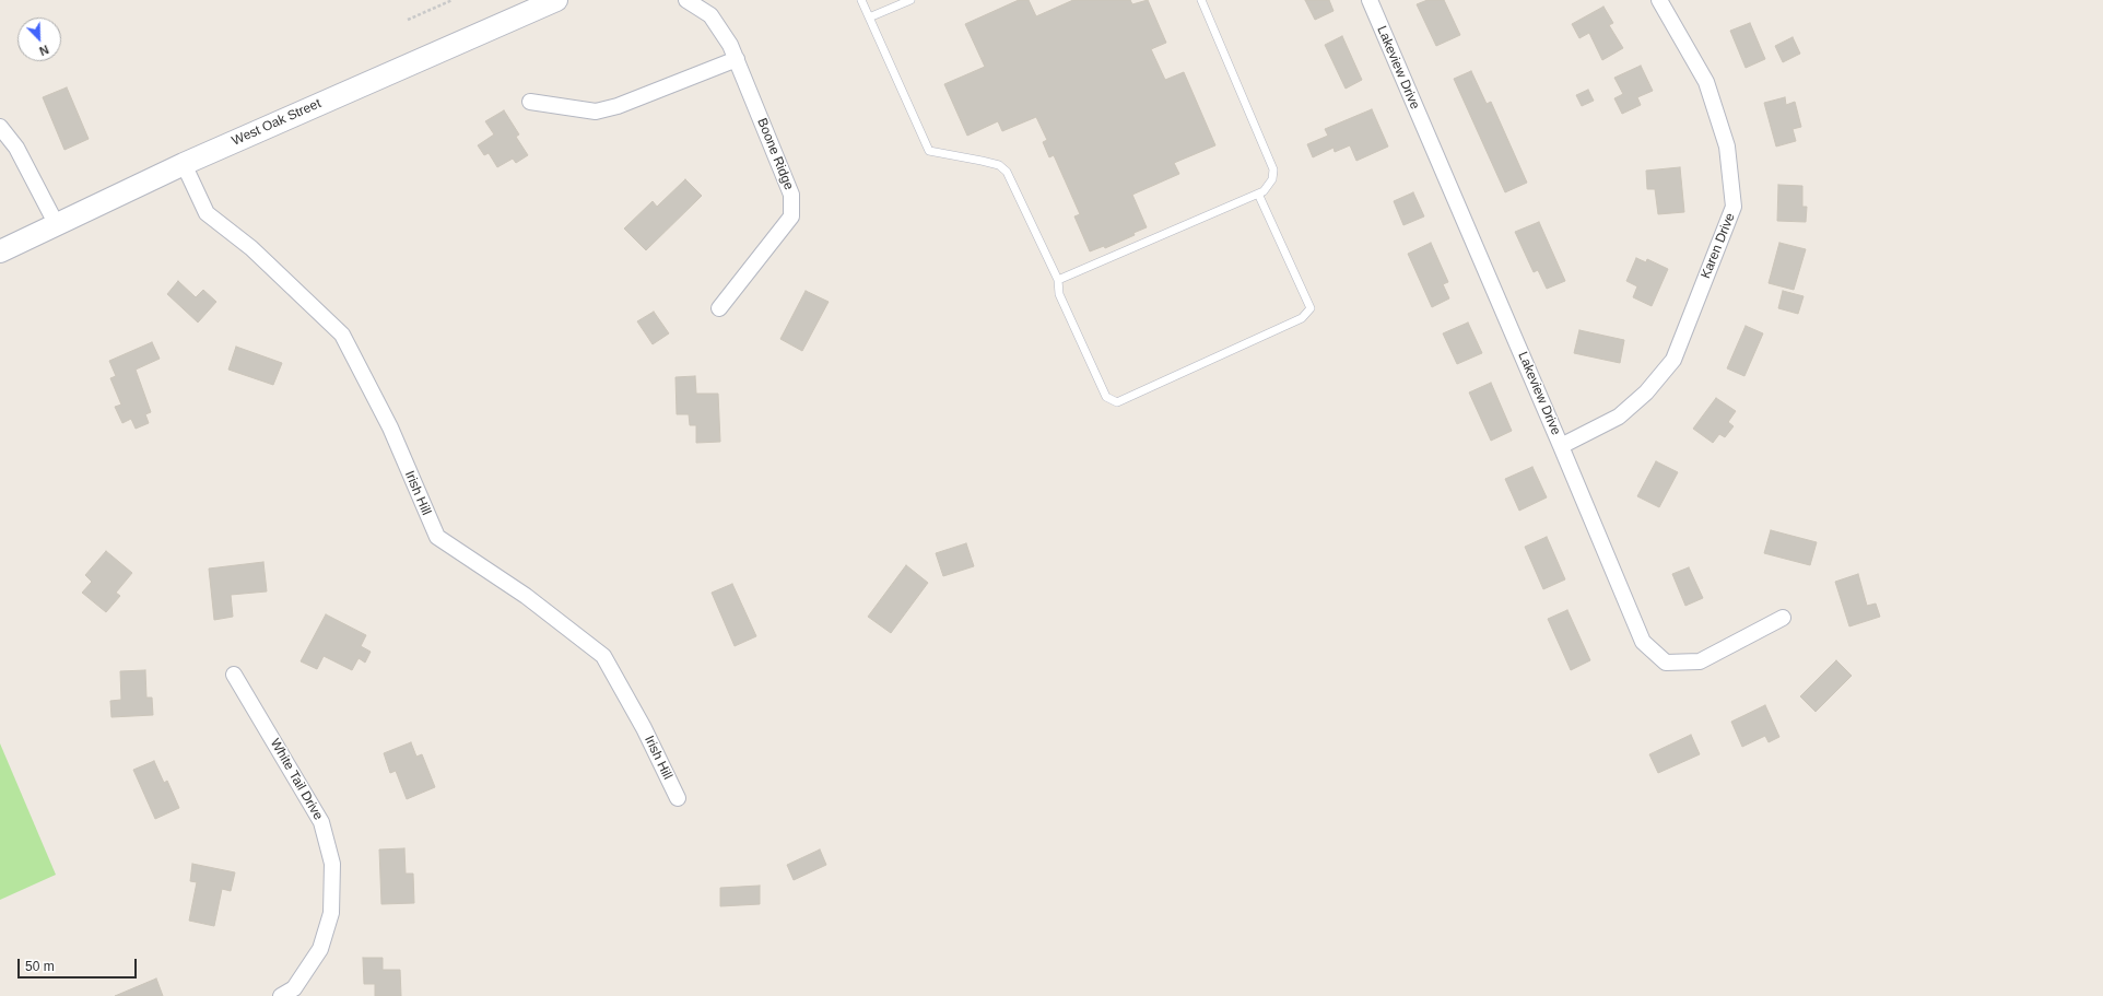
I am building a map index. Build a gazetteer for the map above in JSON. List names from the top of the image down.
{
  "streets": {
    "main road": ["West Oak Street"],
    "street": [
      "Lakeview Drive",
      "Boone Ridge",
      "Karen Drive",
      "Irish Hill",
      "White Tail Drive"
    ]
  },
  "crossings": [
    ["Lakeview Drive", "Karen Drive"],
    ["West Oak Street", "Irish Hill"]
  ],
  "scale_bar": "50 m",
  "north": "bottom right"
}
